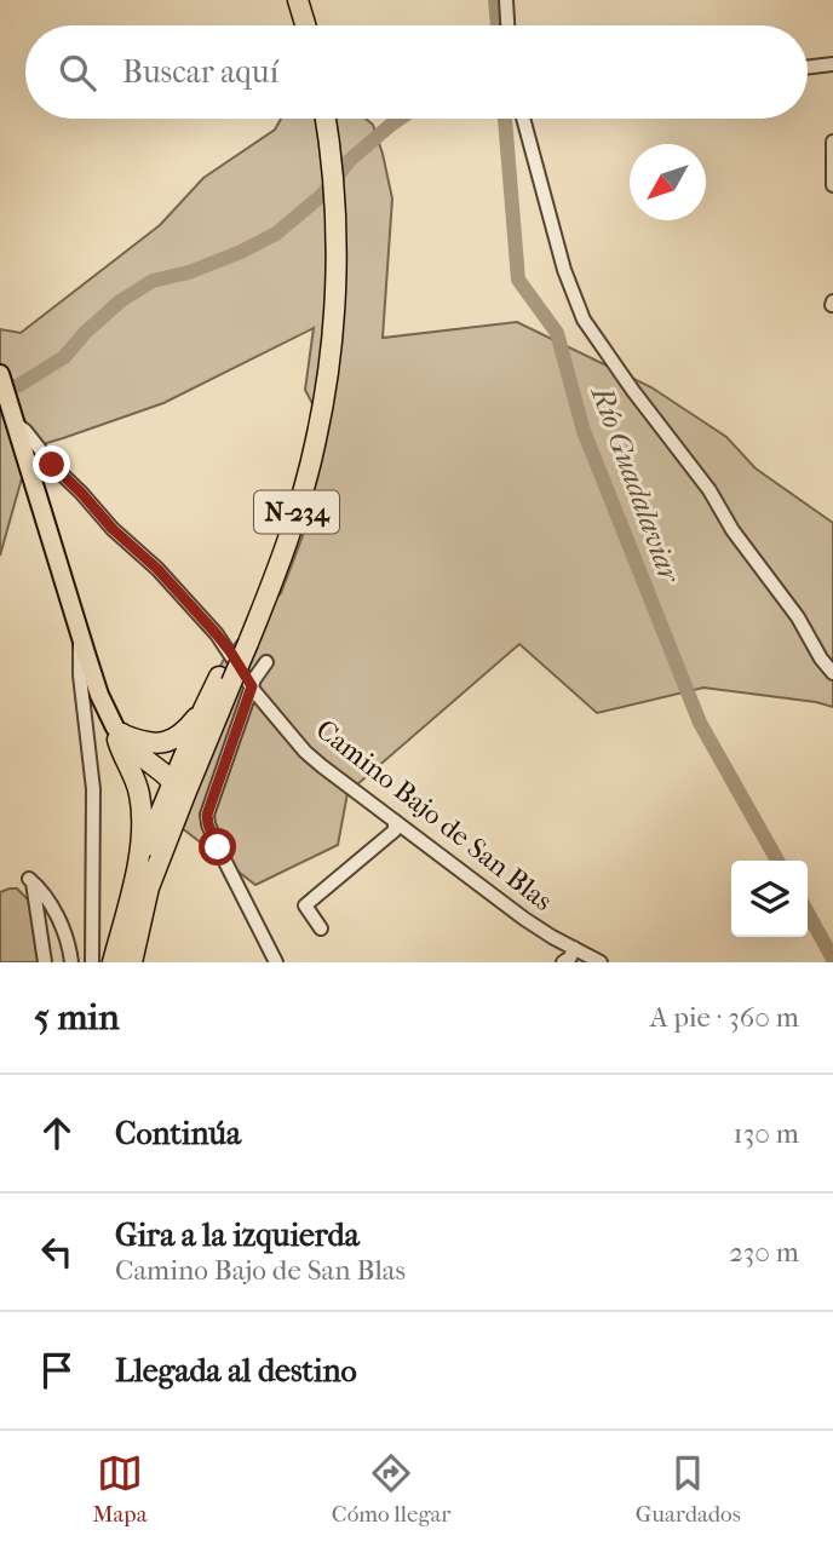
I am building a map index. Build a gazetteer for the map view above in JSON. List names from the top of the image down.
{
  "streets": {
    "highway": ["N-234"],
    "street": ["Camino Bajo de San Blas"]
  },
  "water": ["Río Guadalaviar"],
  "north": "bottom left",
  "page": {
    "search": "Buscar aquí",
    "heading": ["5 min", "A pie · 360 m"],
    "list": [
      ["Continúa", "130 m"],
      ["Gira a la izquierda", "Camino Bajo de San Blas", "230 m"],
      "Llegada al destino"
    ],
    "nav": ["Mapa", "Cómo llegar", "Guardados"]
  }
}
